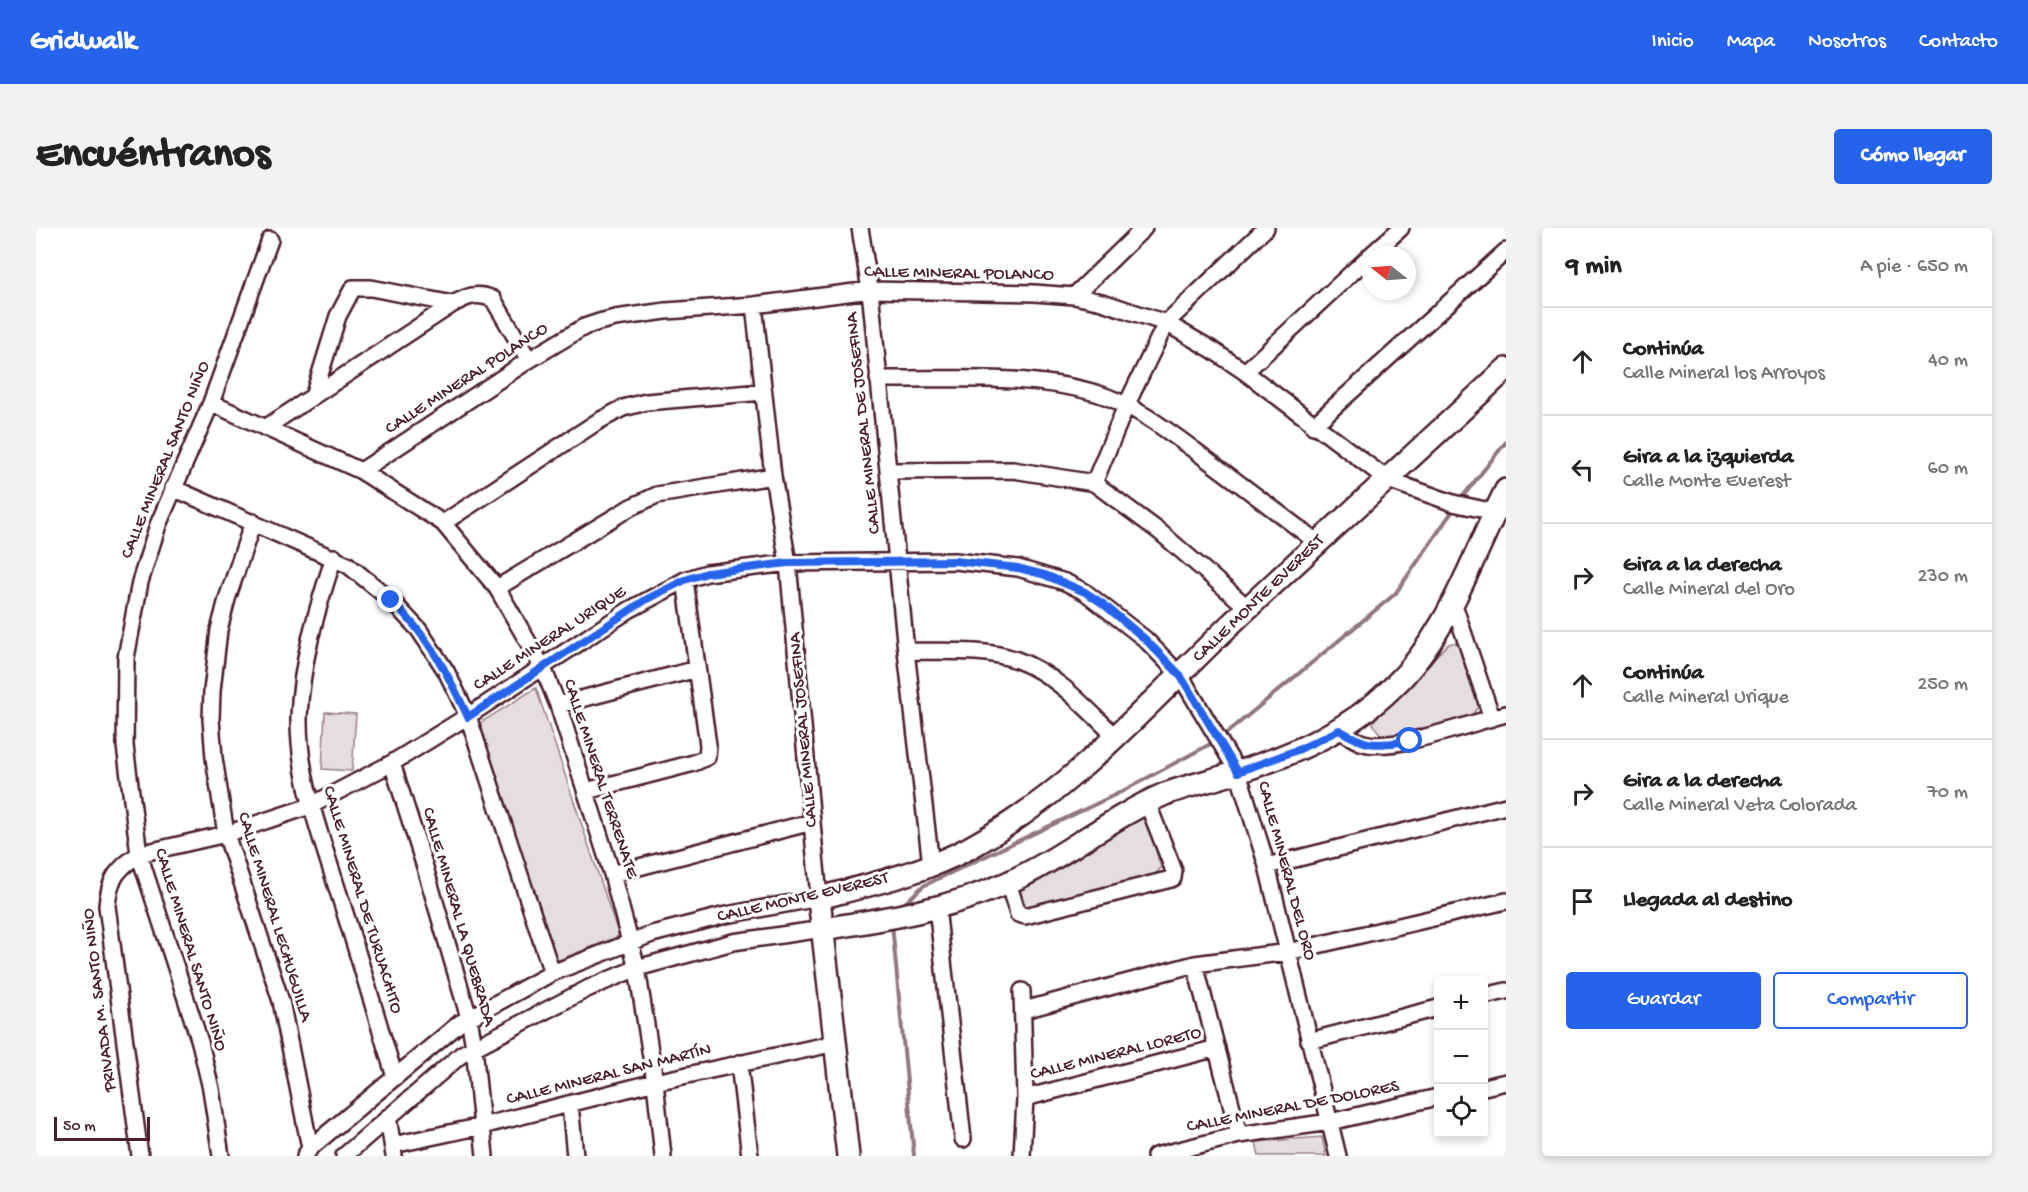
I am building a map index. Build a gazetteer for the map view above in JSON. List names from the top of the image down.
{
  "streets": {
    "street": [
      "CALLE MINERAL POLANCO",
      "CALLE MINERAL DE JOSEFINA",
      "CALLE MINERAL SANTO NIÑO",
      "CALLE MONTE EVEREST",
      "CALLE MINERAL URIQUE",
      "CALLE MINERAL JOSEFINA",
      "CALLE MINERAL TERRENATE",
      "CALLE MINERAL DEL ORO",
      "CALLE MINERAL DE TURUACHITO",
      "CALLE MINERAL LECHUGUILLA",
      "CALLE MINERAL LA QUEBRADA",
      "PRIVADA M. SANTO NIÑO",
      "CALLE MINERAL LORETO",
      "CALLE MINERAL SAN MARTÍN",
      "CALLE MINERAL DE DOLORES"
    ]
  },
  "crossings": [
    ["CALLE MINERAL POLANCO", "CALLE MINERAL DE JOSEFINA"],
    ["CALLE MINERAL POLANCO", "CALLE MONTE EVEREST"],
    ["CALLE MINERAL POLANCO", "CALLE MINERAL JOSEFINA"],
    ["CALLE MINERAL POLANCO", "CALLE MINERAL TERRENATE"],
    ["CALLE MINERAL DE JOSEFINA", "CALLE MONTE EVEREST"],
    ["CALLE MINERAL DE JOSEFINA", "CALLE MINERAL URIQUE"],
    ["CALLE MINERAL DE JOSEFINA", "CALLE MINERAL DEL ORO"],
    ["CALLE MINERAL SANTO NIÑO", "CALLE MINERAL URIQUE"],
    ["CALLE MINERAL SANTO NIÑO", "CALLE MINERAL TERRENATE"],
    ["CALLE MONTE EVEREST", "CALLE MINERAL JOSEFINA"],
    ["CALLE MONTE EVEREST", "CALLE MINERAL TERRENATE"],
    ["CALLE MONTE EVEREST", "CALLE MINERAL DEL ORO"],
    ["CALLE MONTE EVEREST", "CALLE MINERAL DE TURUACHITO"],
    ["CALLE MONTE EVEREST", "CALLE MINERAL LECHUGUILLA"],
    ["CALLE MONTE EVEREST", "CALLE MINERAL LA QUEBRADA"],
    ["CALLE MINERAL URIQUE", "CALLE MINERAL JOSEFINA"],
    ["CALLE MINERAL URIQUE", "CALLE MINERAL TERRENATE"],
    ["CALLE MINERAL URIQUE", "CALLE MINERAL DEL ORO"],
    ["CALLE MINERAL URIQUE", "CALLE MINERAL DE TURUACHITO"],
    ["CALLE MINERAL URIQUE", "CALLE MINERAL LECHUGUILLA"],
    ["CALLE MINERAL URIQUE", "CALLE MINERAL LA QUEBRADA"],
    ["CALLE MINERAL URIQUE", "PRIVADA M. SANTO NIÑO"],
    ["CALLE MINERAL JOSEFINA", "CALLE MINERAL SAN MARTÍN"],
    ["CALLE MINERAL TERRENATE", "CALLE MINERAL SAN MARTÍN"],
    ["CALLE MINERAL DEL ORO", "CALLE MINERAL DE DOLORES"],
    ["CALLE MINERAL LA QUEBRADA", "CALLE MINERAL SAN MARTÍN"]
  ],
  "scale_bar": "50 m",
  "north": "left",
  "page": {
    "header": "Gridwalk",
    "nav": [
      "Inicio",
      "Mapa",
      "Nosotros",
      "Contacto"
    ],
    "buttons": [
      "Cómo llegar",
      ["Guardar", "Compartir"]
    ],
    "title": "Encuéntranos",
    "heading": ["9 min", "A pie · 650 m"],
    "list": [
      ["Continúa", "Calle Mineral los Arroyos", "40 m"],
      ["Gira a la izquierda", "Calle Monte Everest", "60 m"],
      ["Gira a la derecha", "Calle Mineral del Oro", "230 m"],
      ["Continúa", "Calle Mineral Urique", "250 m"],
      ["Gira a la derecha", "Calle Mineral Veta Colorada", "70 m"],
      "Llegada al destino"
    ],
    "map_buttons": ["+", "−"],
    "scale": "50 m"
  }
}
